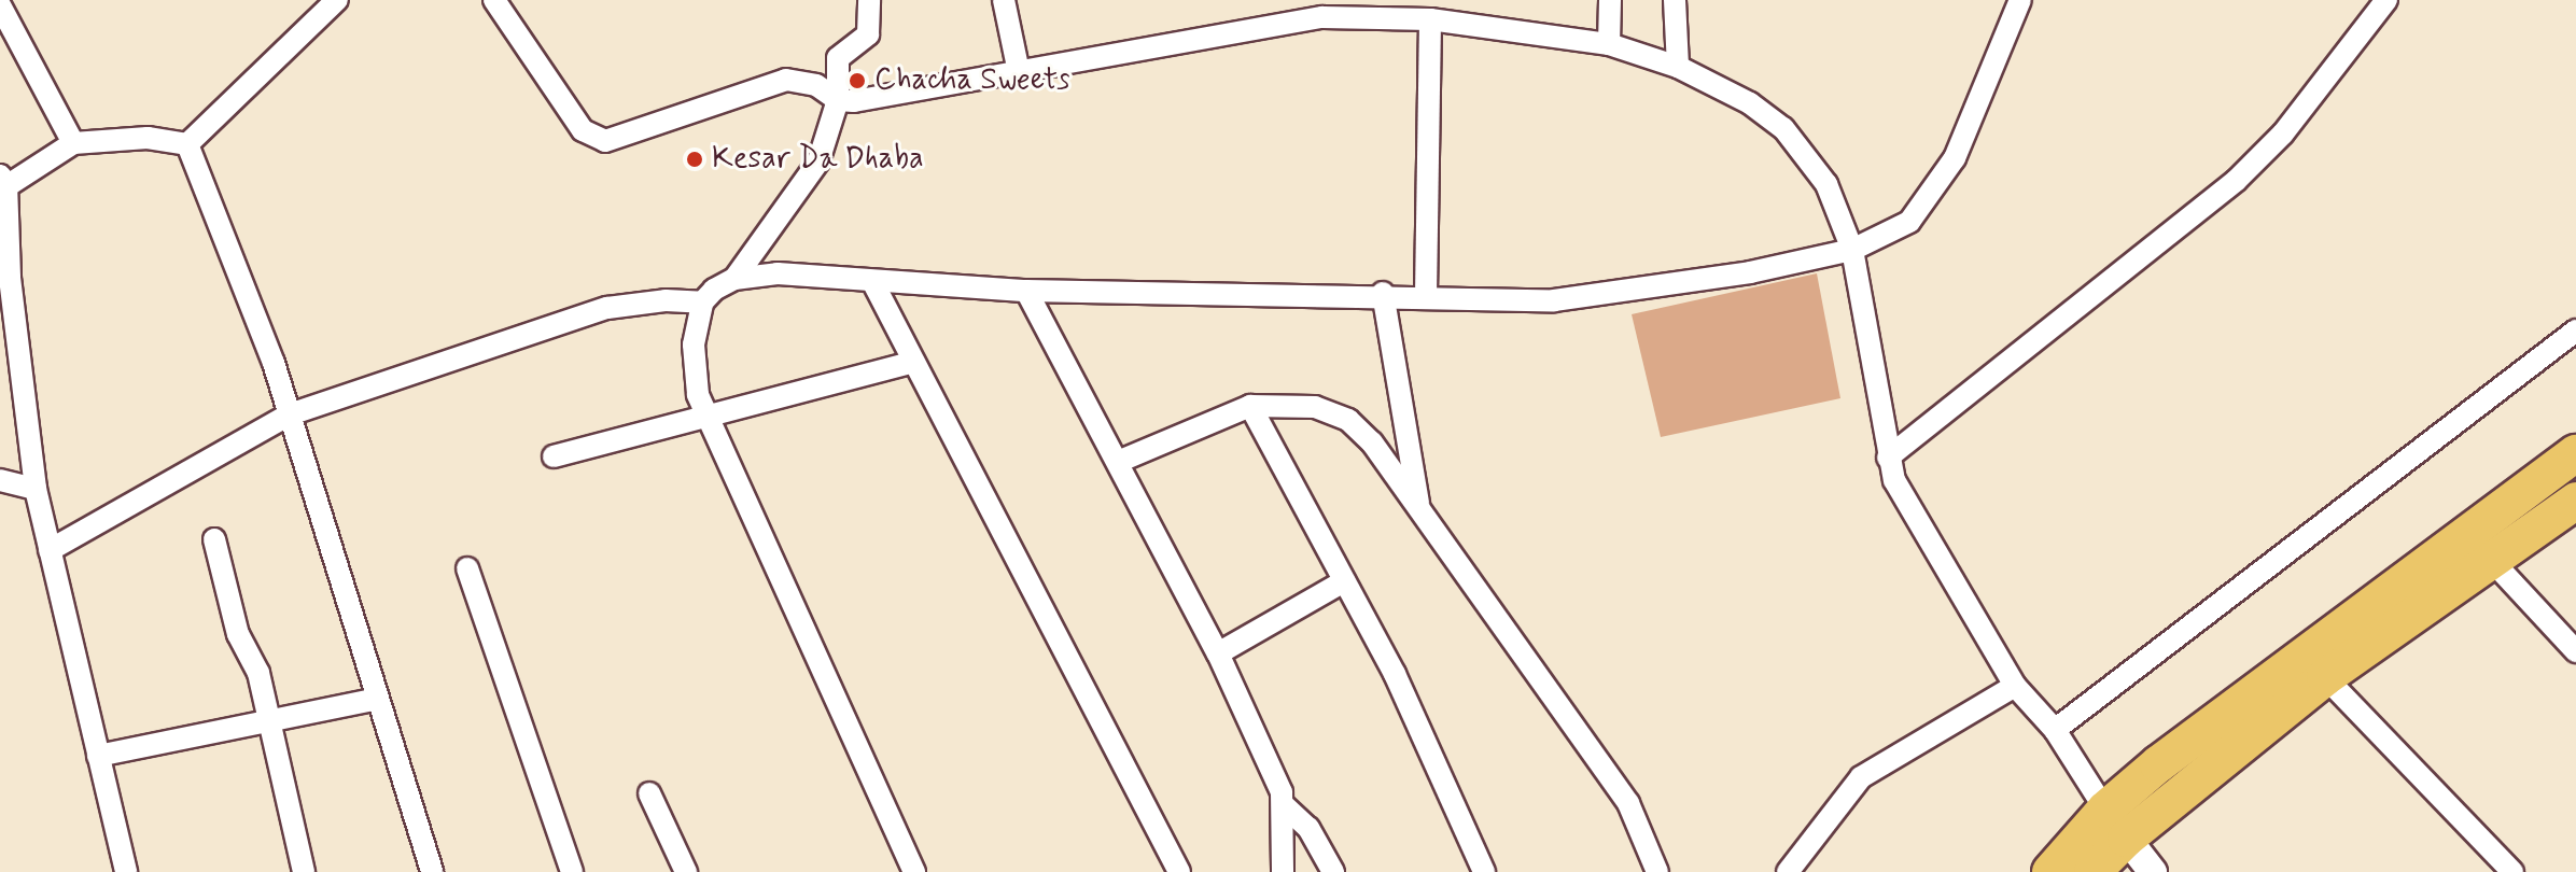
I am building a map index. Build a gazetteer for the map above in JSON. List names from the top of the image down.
{
  "places": ["Chacha Sweets", "Kesar Da Dhaba"]
}
